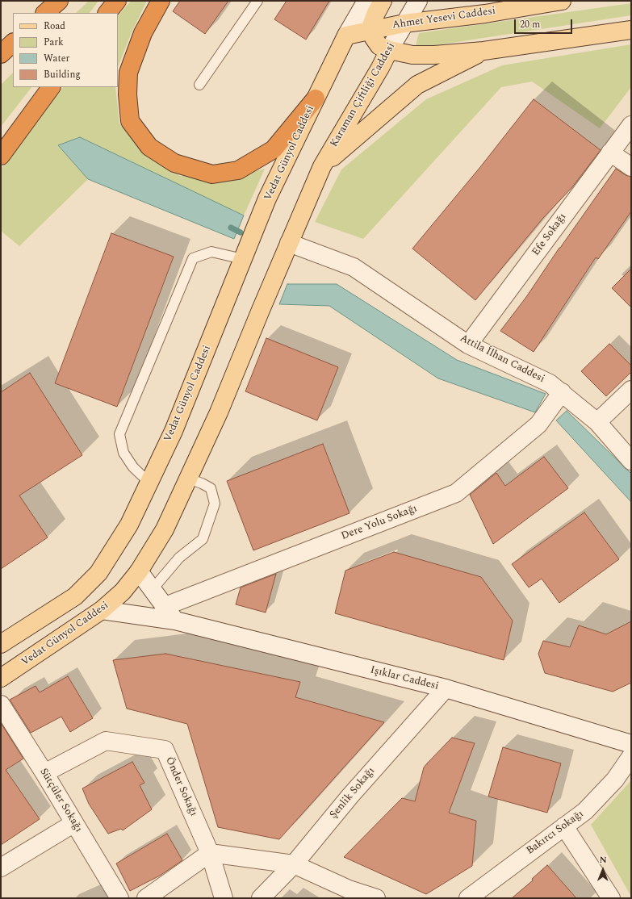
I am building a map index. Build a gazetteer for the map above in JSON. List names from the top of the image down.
{
  "streets": {
    "main road": ["Ahmet Yesevi Caddesi", "Karaman Çiftliği Caddesi", "Vedat Günyol Caddesi"],
    "street": [
      "Efe Sokağı",
      "Attila İlhan Caddesi",
      "Dere Yolu Sokağı",
      "Işıklar Caddesi",
      "Önder Sokağı",
      "Şenlik Sokağı",
      "Sütçüler Sokağı",
      "Bakırcı Sokağı"
    ]
  },
  "crossings": [
    ["Ahmet Yesevi Caddesi", "Karaman Çiftliği Caddesi"],
    ["Karaman Çiftliği Caddesi", "Vedat Günyol Caddesi"],
    ["Vedat Günyol Caddesi", "Attila İlhan Caddesi"],
    ["Vedat Günyol Caddesi", "Işıklar Caddesi"],
    ["Efe Sokağı", "Attila İlhan Caddesi"],
    ["Attila İlhan Caddesi", "Dere Yolu Sokağı"],
    ["Işıklar Caddesi", "Şenlik Sokağı"],
    ["Önder Sokağı", "Sütçüler Sokağı"]
  ],
  "legend": [
    "Road",
    "Park",
    "Water",
    "Building"
  ],
  "scale_bar": "20 m",
  "north": "top"
}
